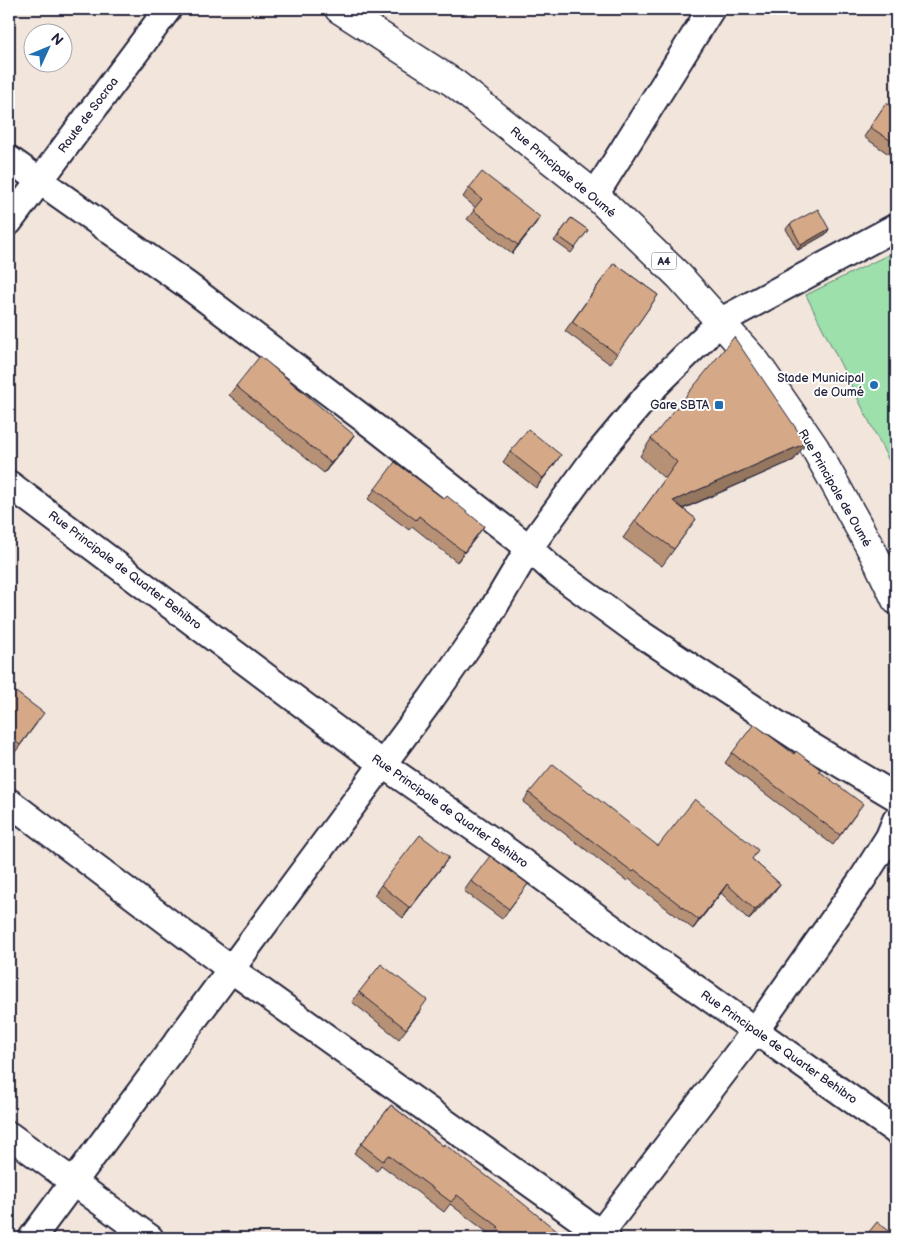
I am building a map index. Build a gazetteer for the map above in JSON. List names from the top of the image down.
{
  "streets": {
    "main road": ["Rue Principale de Oumé", "A4"],
    "street": ["Route de Socroa", "Rue Principale de Quarter Behibro"]
  },
  "places": {
    "other": ["Stade Municipal de Oumé"],
    "transit": ["Gare SBTA"]
  },
  "north": "top right"
}
